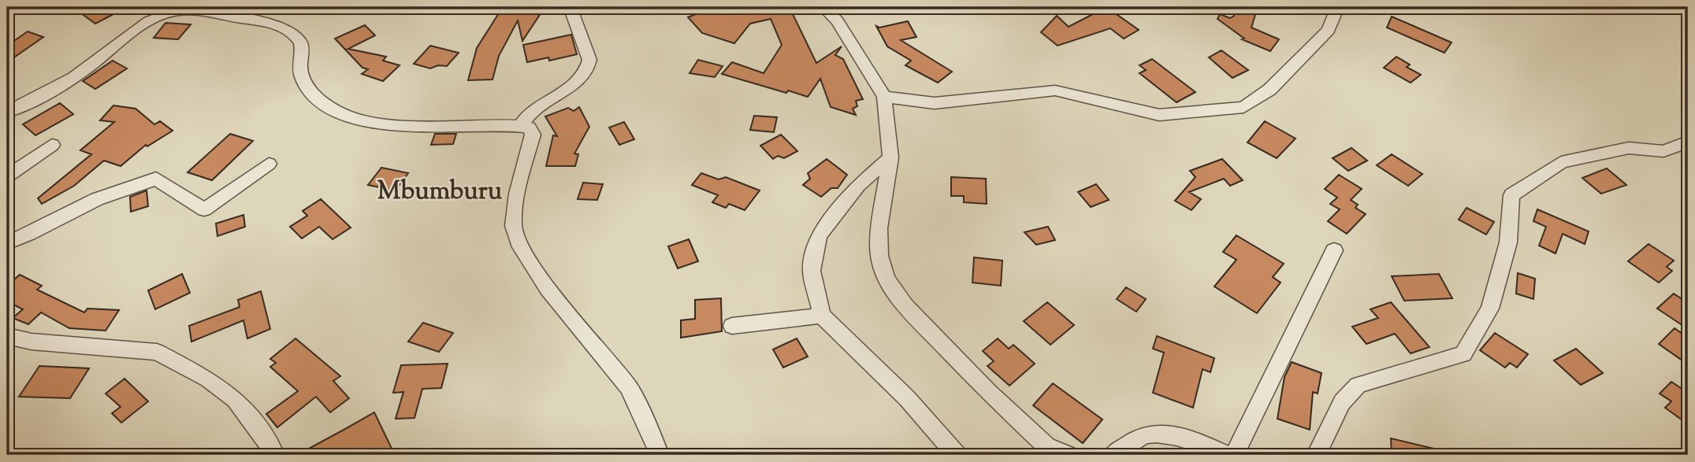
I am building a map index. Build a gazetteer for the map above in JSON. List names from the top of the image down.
{
  "districts": ["Mbumburu"]
}
